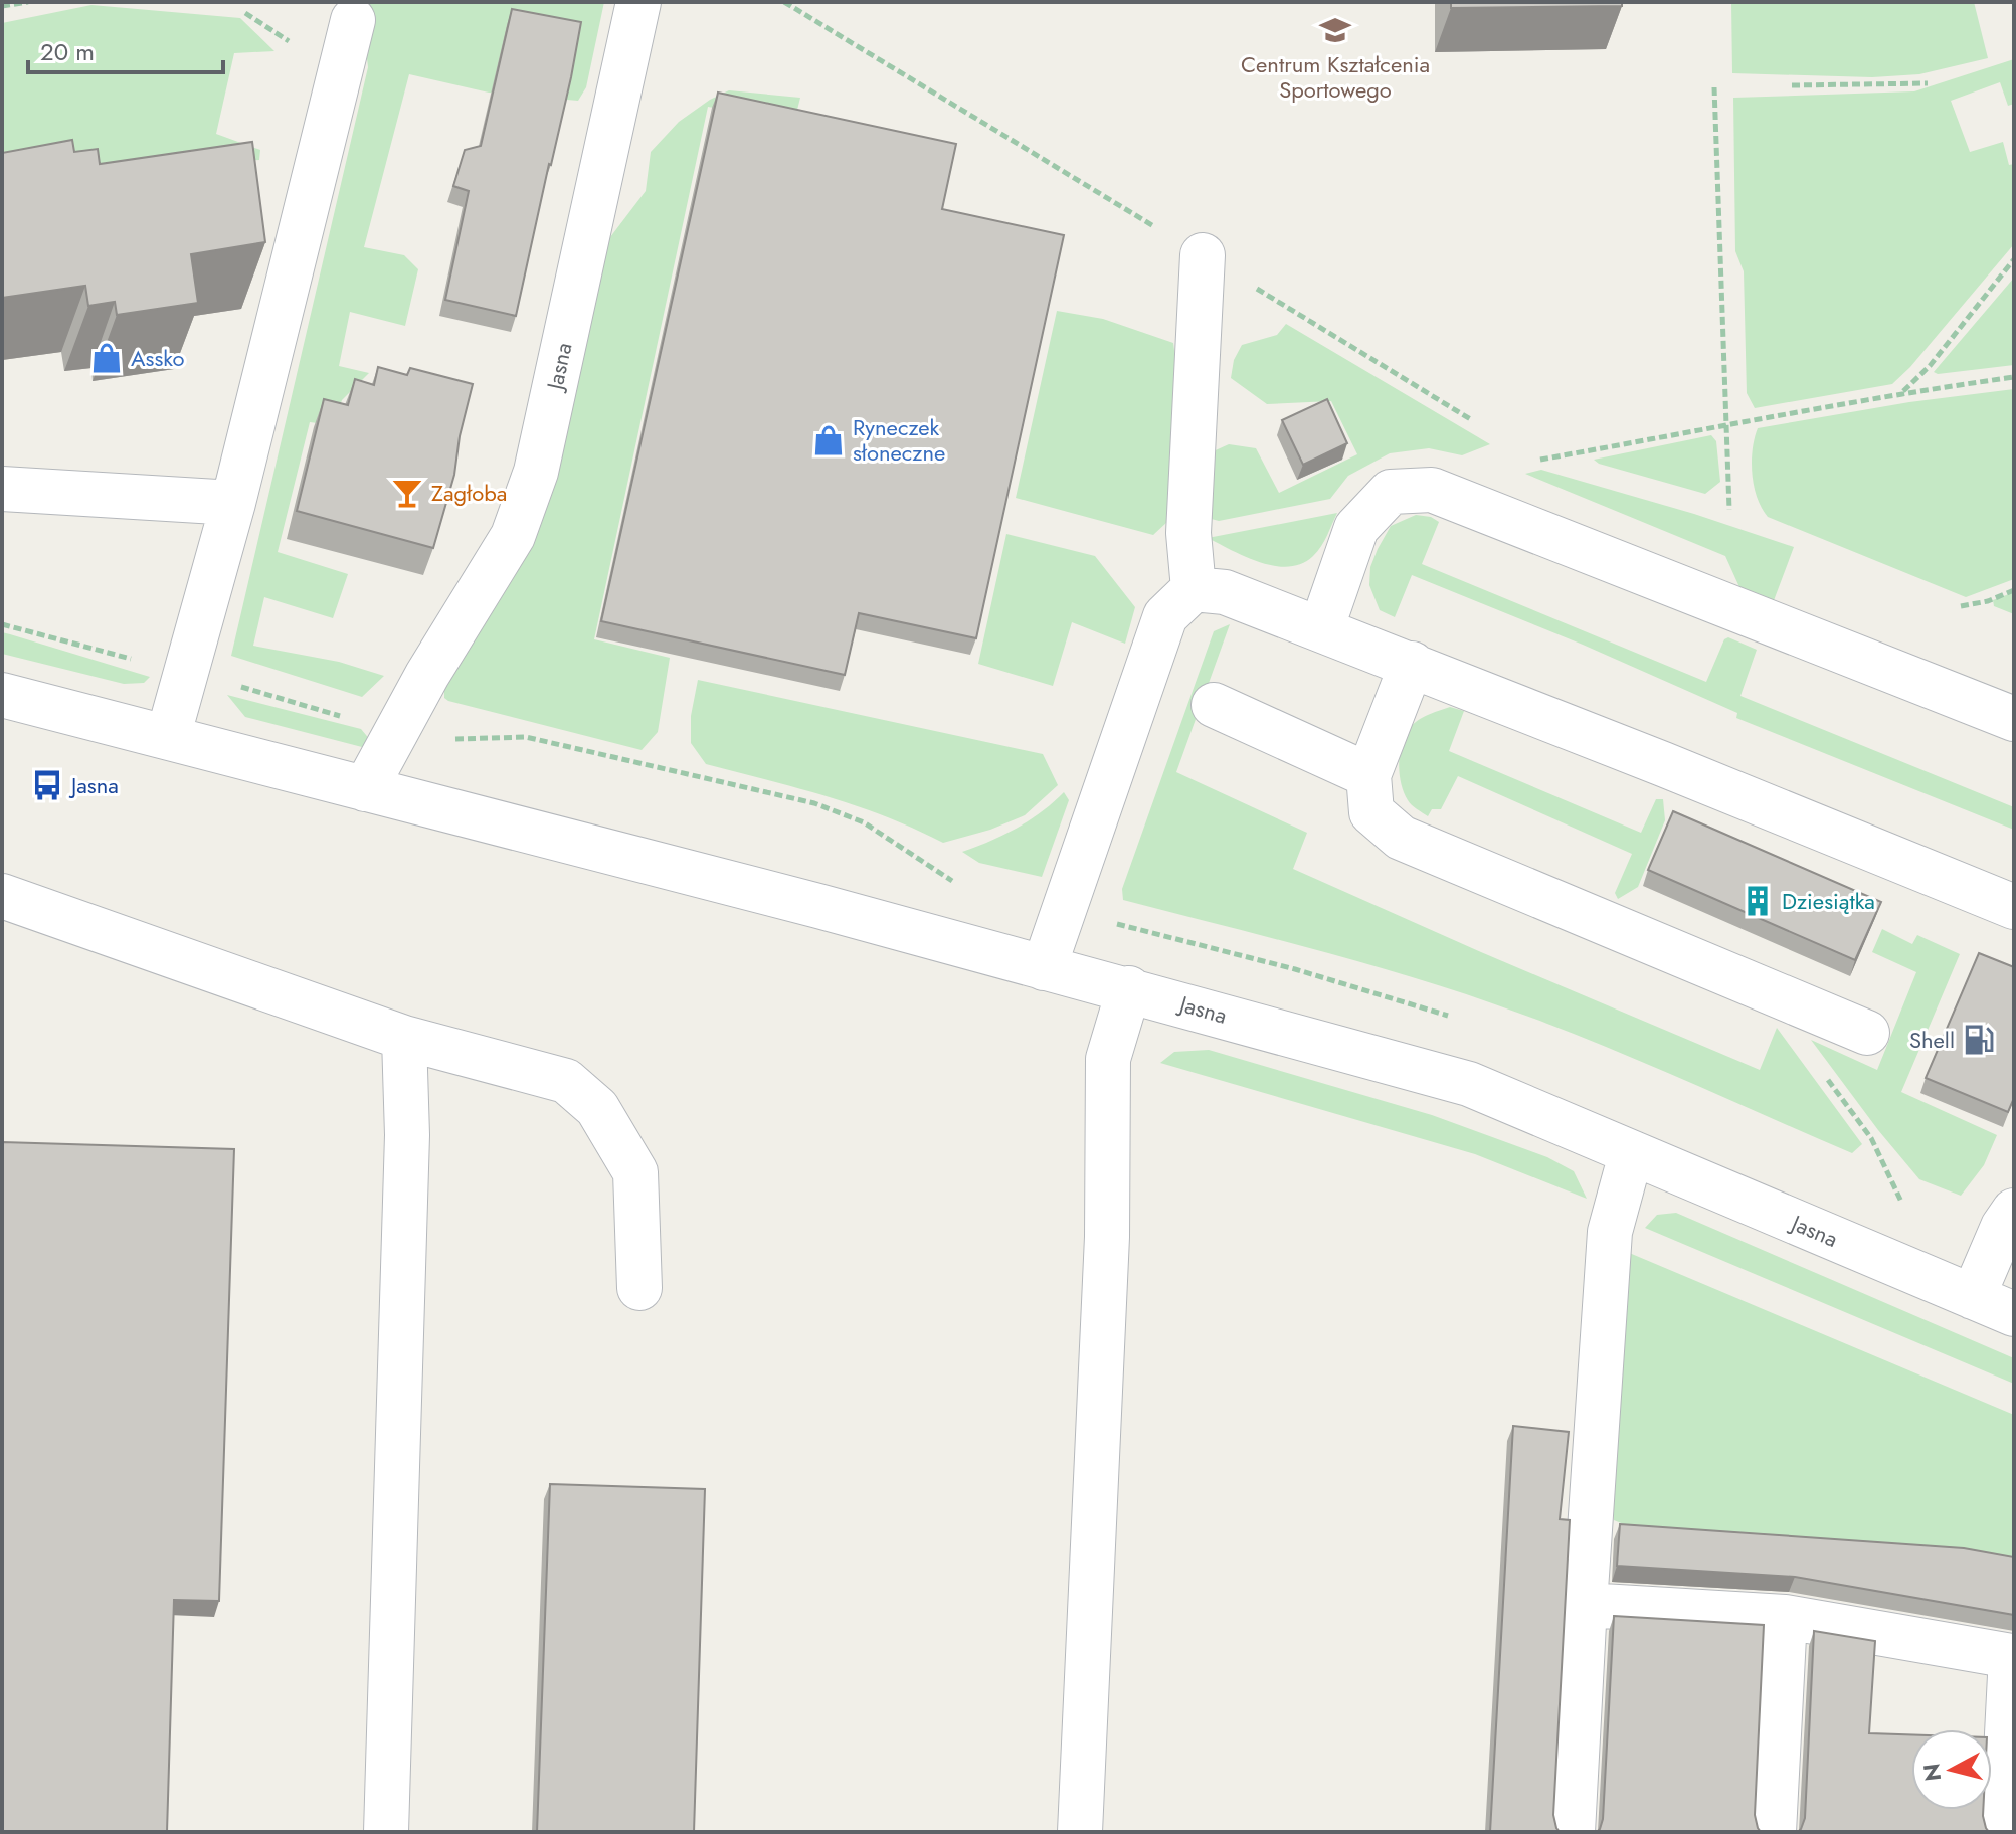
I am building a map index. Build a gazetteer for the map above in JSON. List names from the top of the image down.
{
  "streets": {
    "street": ["Jasna"]
  },
  "places": {
    "school or university": ["Centrum Kształcenia Sportowego"],
    "shop": ["Assko", "Ryneczek słoneczne"],
    "bar": ["Zagłoba"],
    "bus stop": ["Jasna"],
    "building": ["Dziesiątka"],
    "fuel station": ["Shell"]
  },
  "scale_bar": "20 m",
  "north": "left"
}
